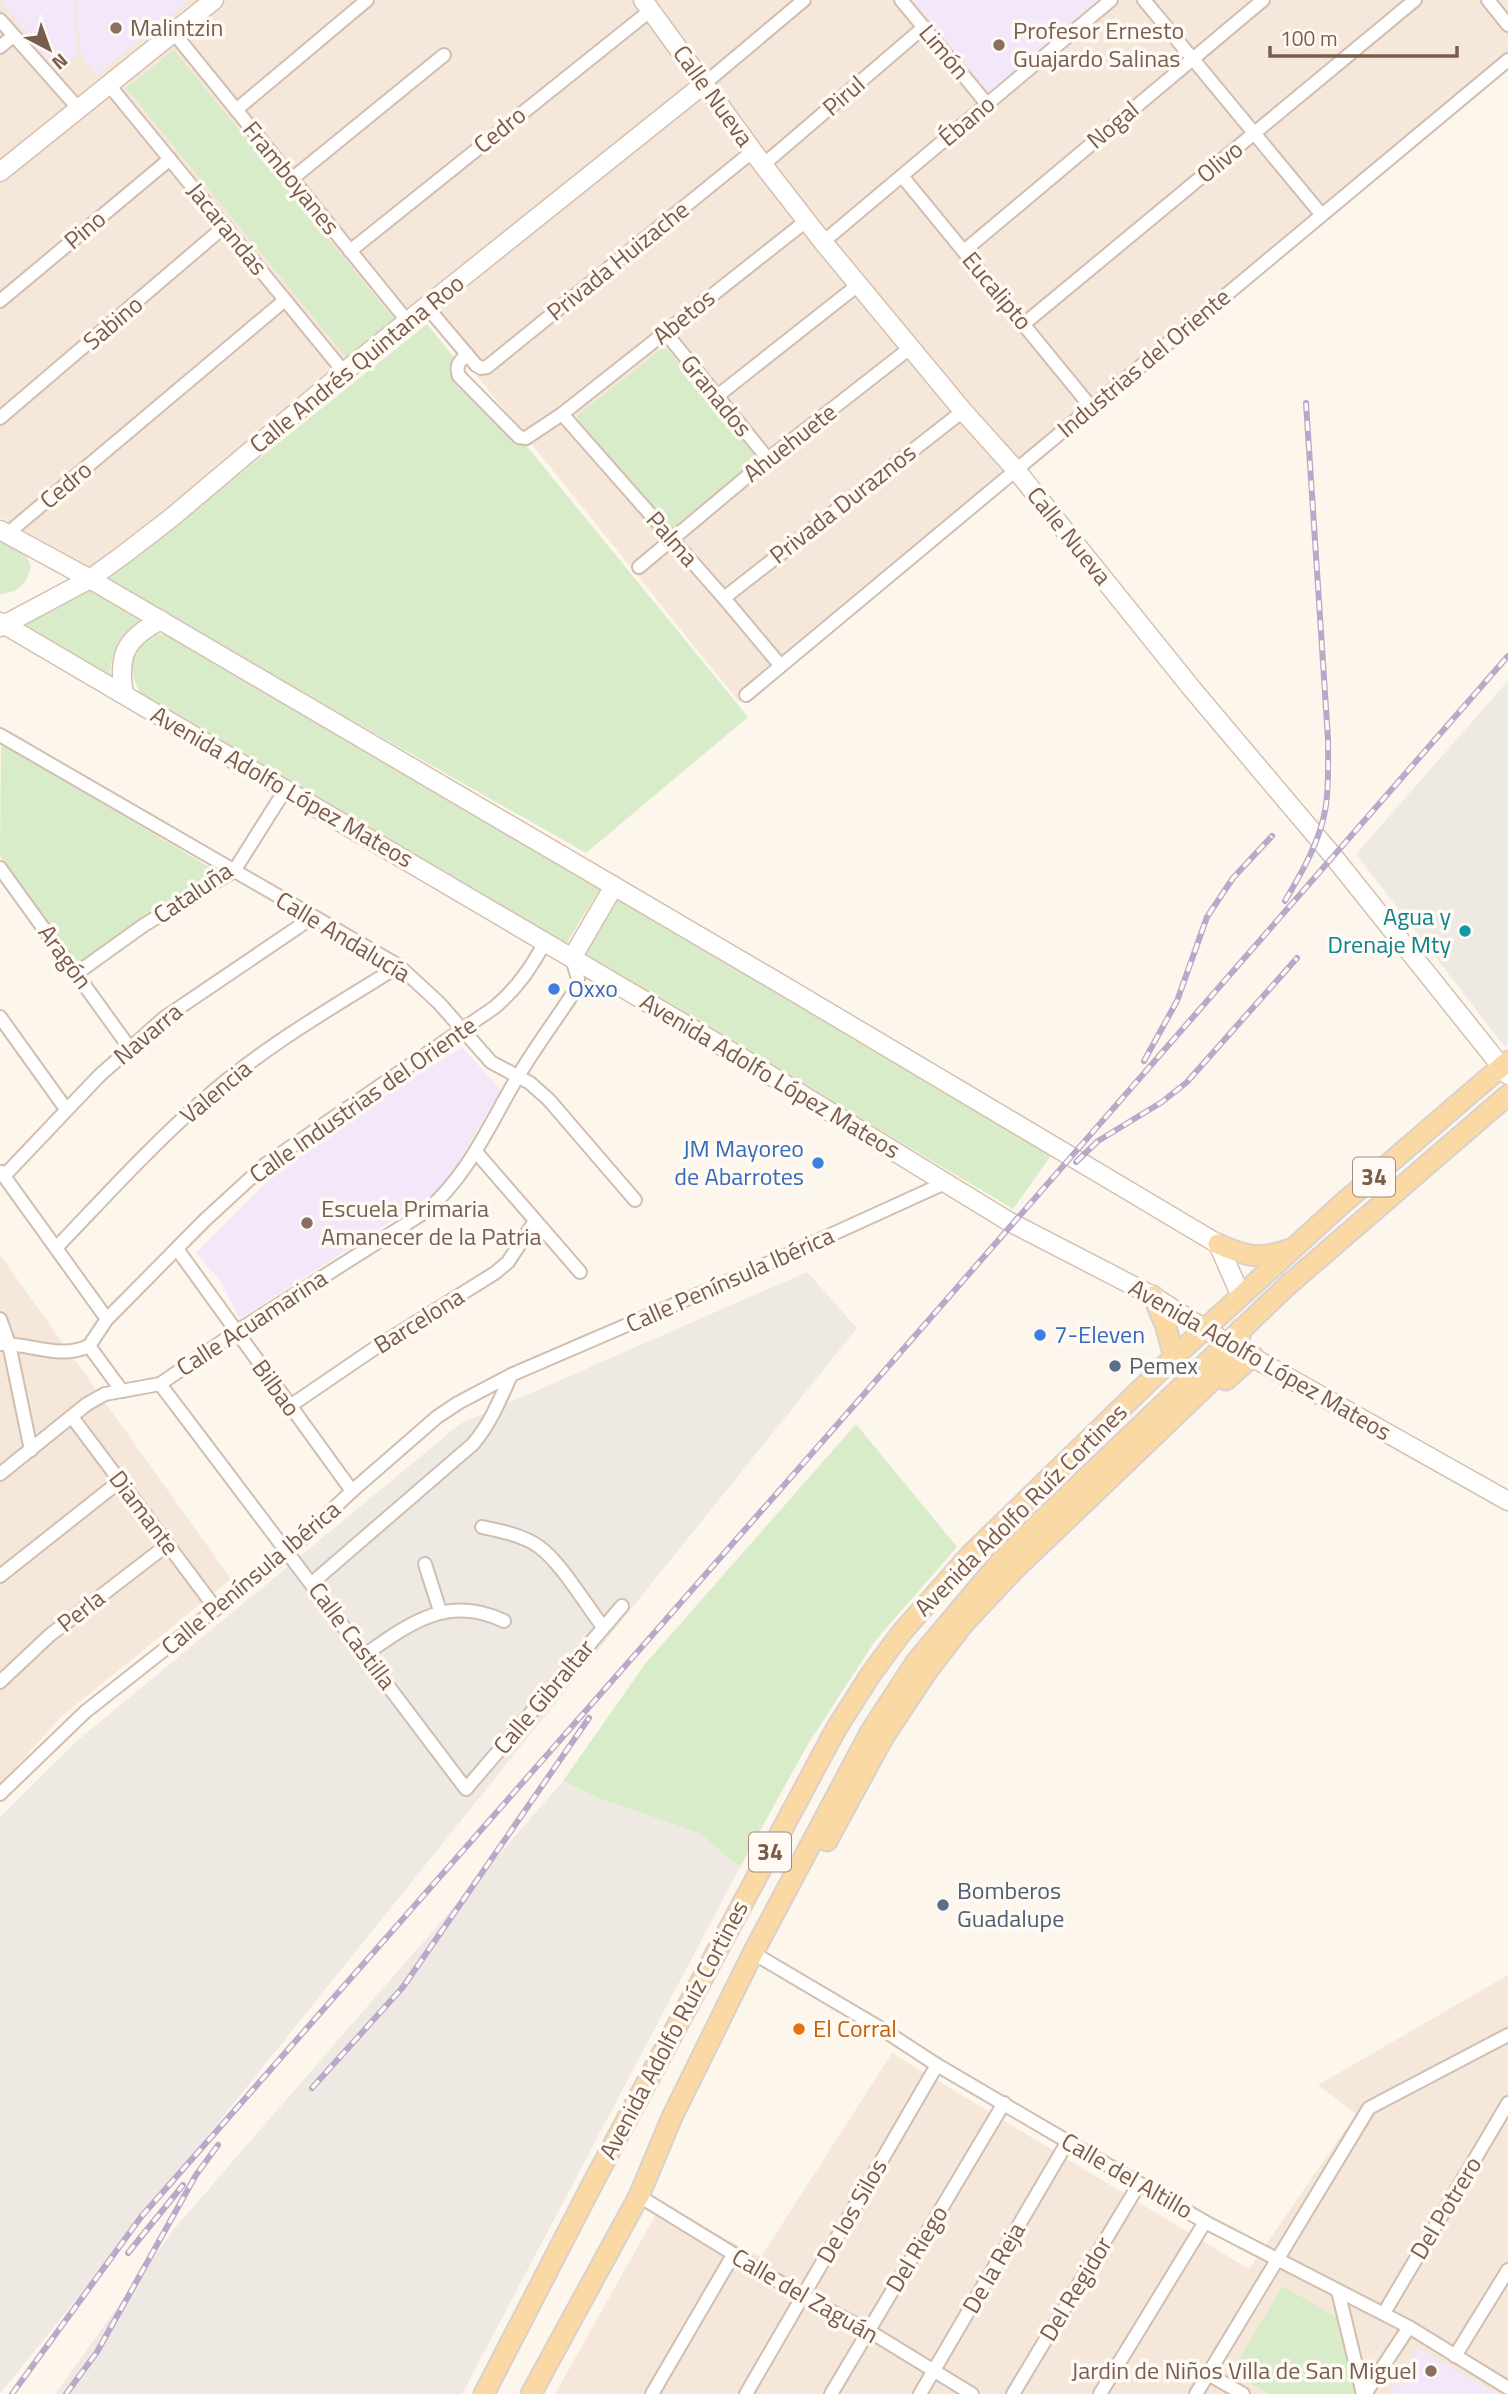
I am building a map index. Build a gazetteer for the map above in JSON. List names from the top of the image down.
{
  "streets": {
    "main road": [
      "Calle Nueva",
      "Calle Andrés Quintana Roo",
      "Avenida Adolfo López Mateos",
      "34",
      "Avenida Adolfo Ruíz Cortines"
    ],
    "street": [
      "Limón",
      "Pirul",
      "Ébano",
      "Nogal",
      "Cedro",
      "Olivo",
      "Framboyanes",
      "Jacarandas",
      "Pino",
      "Privada Huizache",
      "Eucalipto",
      "Abetos",
      "Sabino",
      "Industrias del Oriente",
      "Granados",
      "Ahuehuete",
      "Privada Duraznos",
      "Palma",
      "Cataluña",
      "Calle Andalucía",
      "Aragón",
      "Navarra",
      "Valencia",
      "Calle Industrias del Oriente",
      "Calle Península Ibérica",
      "Barcelona",
      "Calle Acuamarina",
      "Bilbao",
      "Diamante",
      "Perla",
      "Calle Castilla",
      "Calle Gibraltar",
      "Calle del Altillo",
      "Del Potrero",
      "De los Silos",
      "Del Riego",
      "De la Reja",
      "Del Regidor",
      "Calle del Zaguán"
    ]
  },
  "crossings": [
    ["Limón", "Pirul"],
    ["Limón", "Ébano"],
    ["Calle Nueva", "Pirul"],
    ["Calle Nueva", "Ébano"],
    ["Calle Nueva", "Cedro"],
    ["Calle Nueva", "Privada Huizache"],
    ["Calle Nueva", "Abetos"],
    ["Calle Nueva", "Industrias del Oriente"],
    ["Calle Nueva", "Calle Andrés Quintana Roo"],
    ["Calle Nueva", "Ahuehuete"],
    ["Calle Nueva", "Privada Duraznos"],
    ["Calle Nueva", "Avenida Adolfo Ruíz Cortines"],
    ["Pirul", "Privada Huizache"],
    ["Ébano", "Eucalipto"],
    ["Nogal", "Eucalipto"],
    ["Cedro", "Framboyanes"],
    ["Cedro", "Jacarandas"],
    ["Olivo", "Eucalipto"],
    ["Framboyanes", "Calle Andrés Quintana Roo"],
    ["Jacarandas", "Pino"],
    ["Jacarandas", "Sabino"],
    ["Jacarandas", "Calle Andrés Quintana Roo"],
    ["Privada Huizache", "Abetos"],
    ["Eucalipto", "Industrias del Oriente"],
    ["Abetos", "Granados"],
    ["Abetos", "Palma"],
    ["Industrias del Oriente", "Palma"],
    ["Calle Andrés Quintana Roo", "Avenida Adolfo López Mateos"],
    ["Granados", "Ahuehuete"],
    ["Ahuehuete", "Palma"],
    ["Privada Duraznos", "Palma"],
    ["Avenida Adolfo López Mateos", "Cataluña"],
    ["Avenida Adolfo López Mateos", "Calle Industrias del Oriente"],
    ["Avenida Adolfo López Mateos", "Calle Península Ibérica"],
    ["Avenida Adolfo López Mateos", "Calle Acuamarina"],
    ["Avenida Adolfo López Mateos", "Avenida Adolfo Ruíz Cortines"],
    ["Cataluña", "Calle Andalucía"],
    ["Cataluña", "Aragón"],
    ["Calle Andalucía", "Navarra"],
    ["Calle Andalucía", "Valencia"],
    ["Calle Andalucía", "Calle Industrias del Oriente"],
    ["Calle Andalucía", "Calle Acuamarina"],
    ["Aragón", "Navarra"],
    ["Calle Industrias del Oriente", "Bilbao"],
    ["Calle Península Ibérica", "Bilbao"],
    ["Calle Península Ibérica", "Diamante"],
    ["Calle Península Ibérica", "Calle Castilla"],
    ["Barcelona", "Bilbao"],
    ["Calle Acuamarina", "Bilbao"],
    ["Calle Acuamarina", "Diamante"],
    ["Calle Acuamarina", "Calle Castilla"],
    ["Avenida Adolfo Ruíz Cortines", "Calle del Altillo"],
    ["Avenida Adolfo Ruíz Cortines", "Calle del Zaguán"],
    ["Diamante", "Perla"],
    ["Calle Castilla", "Calle Gibraltar"],
    ["Calle del Altillo", "Del Potrero"],
    ["Calle del Altillo", "De los Silos"],
    ["Calle del Altillo", "Del Riego"],
    ["Calle del Altillo", "De la Reja"],
    ["Calle del Altillo", "Del Regidor"],
    ["De los Silos", "Calle del Zaguán"],
    ["Del Riego", "Calle del Zaguán"],
    ["De la Reja", "Calle del Zaguán"]
  ],
  "places": [
    "Malintzin",
    "Profesor Ernesto Guajardo Salinas",
    "Agua y Drenaje Mty",
    "Oxxo",
    "JM Mayoreo de Abarrotes",
    "Escuela Primaria Amanecer de la Patria",
    "7-Eleven",
    "Pemex",
    "Bomberos Guadalupe",
    "El Corral",
    "Jardin de Niños Villa de San Miguel"
  ],
  "scale_bar": "100 m",
  "north": "bottom right"
}
